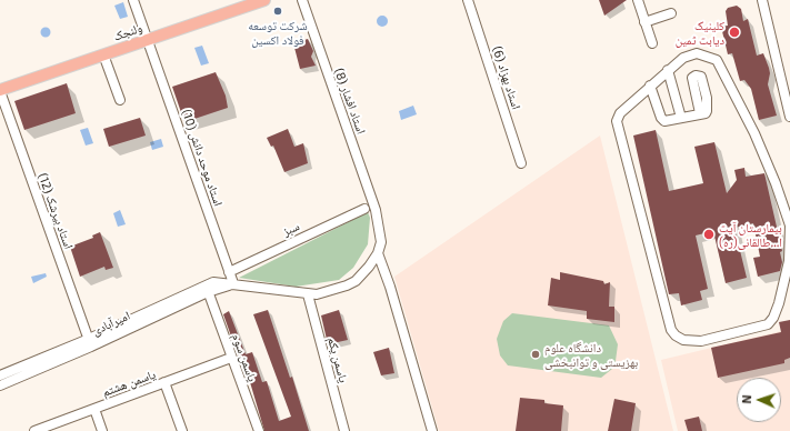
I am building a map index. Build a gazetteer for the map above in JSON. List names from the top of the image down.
{
  "streets": {
    "main road": ["ولنجک"],
    "street": [
      "استاد بهزاد (6)",
      "استاد افشار (8)",
      "استاد موحد دانش (10)",
      "استاد بیرشک (12)",
      "سبز",
      "امیرآبادی",
      "یاسمن سوم",
      "یاسمن یکم",
      "یاسمن هشتم"
    ]
  },
  "crossings": [
    ["ولنجک", "استاد موحد دانش (10)"],
    ["ولنجک", "استاد بیرشک (12)"],
    ["استاد افشار (8)", "امیرآبادی"],
    ["استاد موحد دانش (10)", "سبز"],
    ["استاد موحد دانش (10)", "امیرآبادی"],
    ["استاد بیرشک (12)", "امیرآبادی"],
    ["امیرآبادی", "یاسمن سوم"],
    ["امیرآبادی", "یاسمن یکم"],
    ["یاسمن سوم", "یاسمن هشتم"]
  ],
  "places": [
    "شرکت توسعه فولاد اکسین",
    "کلینیک دیابت ثمین",
    "بیمارستان آیت ا...طالقانی(ره)",
    "دانشگاه علوم بهزیستی و توانبخشی"
  ],
  "north": "left"
}
